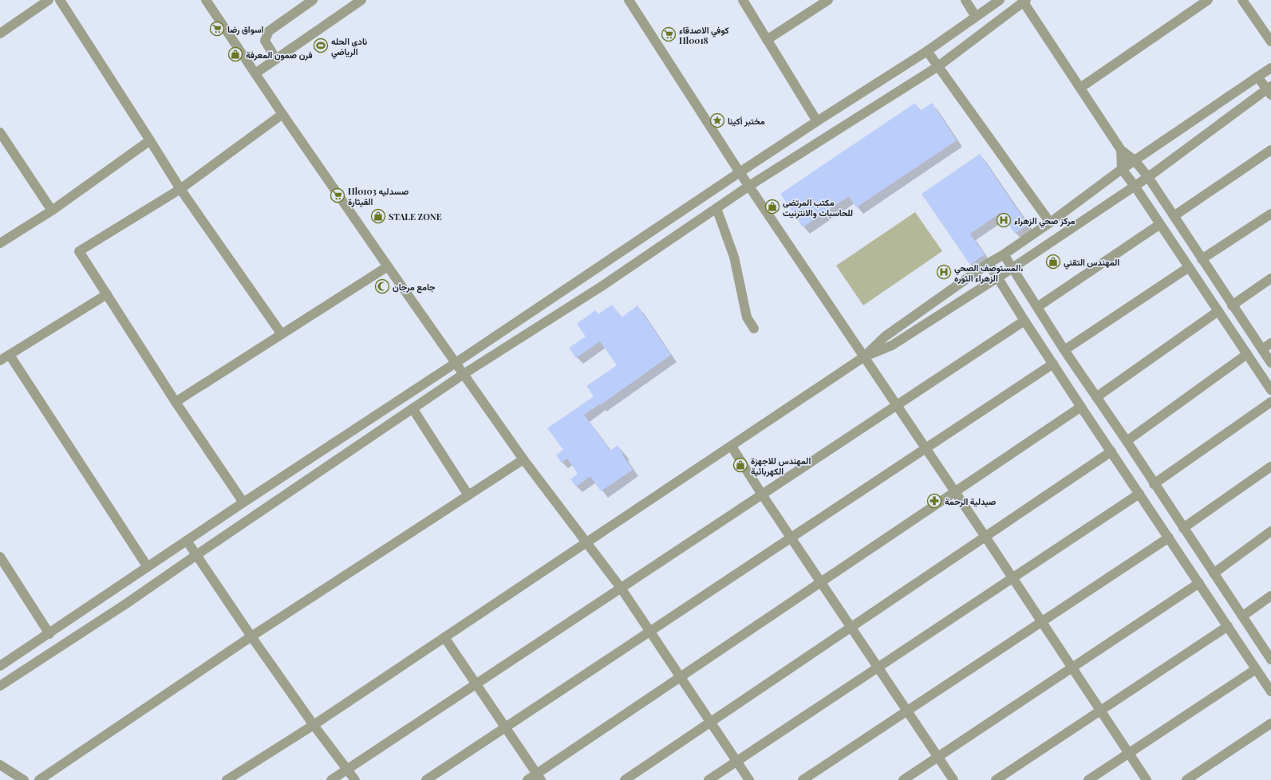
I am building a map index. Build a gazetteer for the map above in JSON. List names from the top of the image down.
{
  "places": {
    "supermarket": ["اسواق رضا", "كوفي الاصدقاء Hl0018", "Hl0103 صسدليه القيثارة"],
    "sports": ["نادي الحله الرياضي"],
    "shop": [
      "فرن صمون المعرفة",
      "مكتب المرتضى للحاسبات والانترنيت",
      "STALE ZONE",
      "المهندس التقني",
      "المهندس للاجهزة الكهربائية"
    ],
    "place": ["مختبر أكينا"],
    "hospital": ["مركز صحي الزهراء", "المستوصف الصحي، الزهراء الثوره"],
    "mosque": ["جامع مرجان"],
    "pharmacy": ["صيدلية الرحمة"]
  }
}
